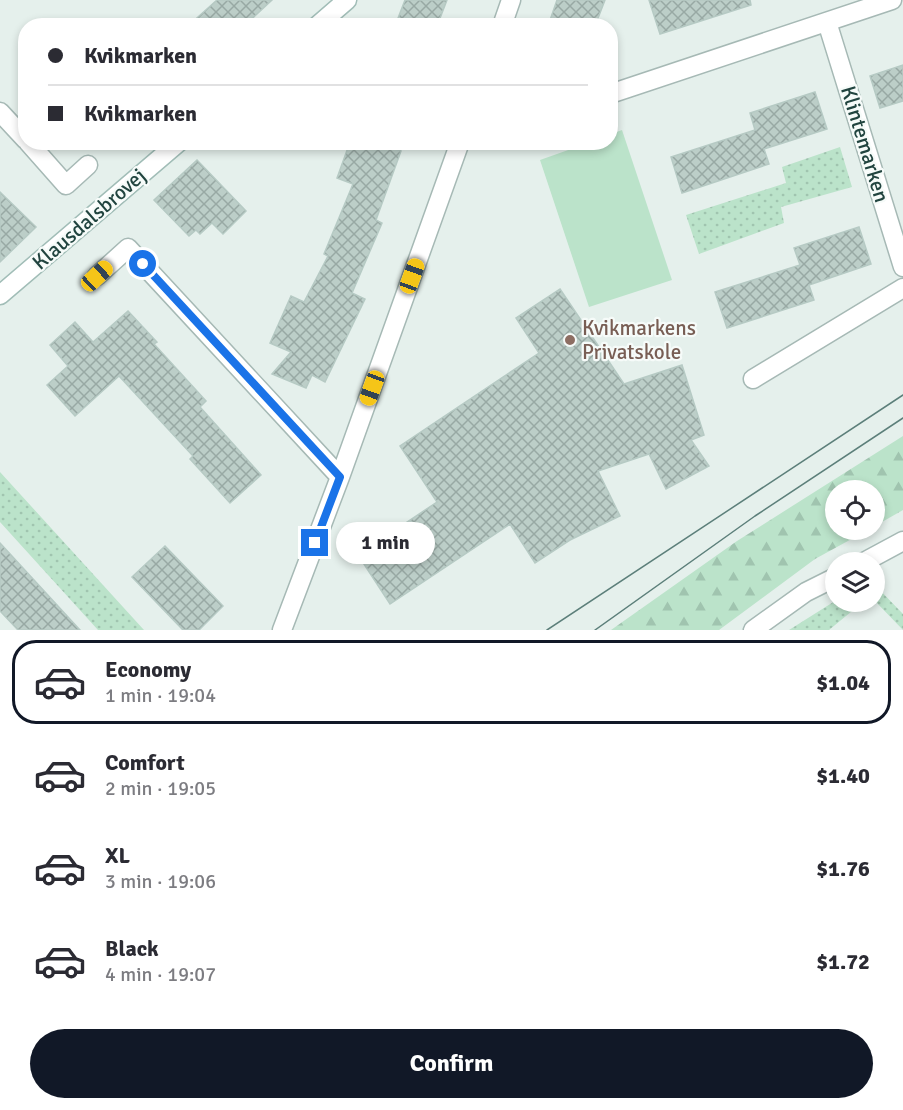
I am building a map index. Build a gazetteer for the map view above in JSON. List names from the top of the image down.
{
  "streets": {
    "street": ["Klintemarken", "Klausdalsbrovej"]
  },
  "places": ["Kvikmarkens Privatskole"],
  "page": {
    "banner": ["Kvikmarken", "Kvikmarken"],
    "bubble": "1 min",
    "list": [
      {
        "name": "Economy",
        "note": "1 min · 19:04",
        "value": "$1.04"
      },
      {
        "name": "Comfort",
        "note": "2 min · 19:05",
        "value": "$1.40"
      },
      {
        "name": "XL",
        "note": "3 min · 19:06",
        "value": "$1.76"
      },
      {
        "name": "Black",
        "note": "4 min · 19:07",
        "value": "$1.72"
      }
    ],
    "buttons": "Confirm"
  }
}
